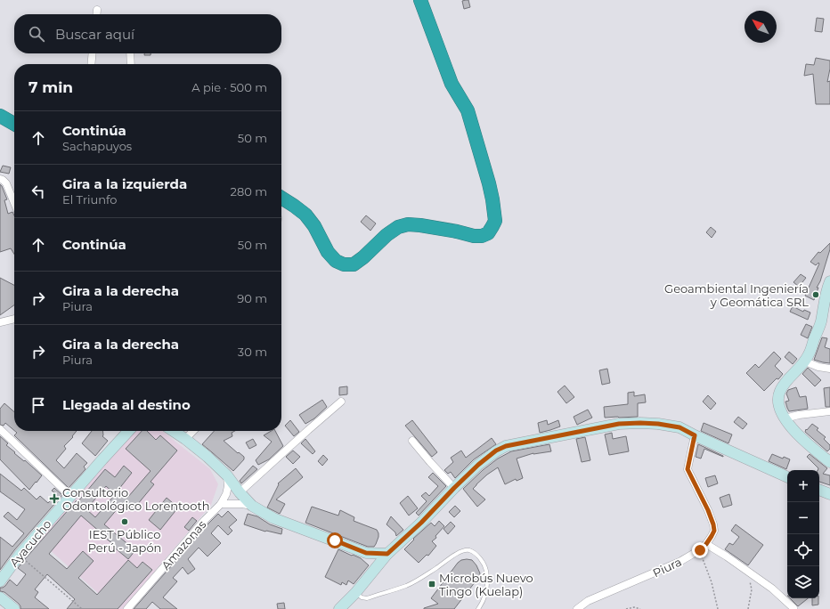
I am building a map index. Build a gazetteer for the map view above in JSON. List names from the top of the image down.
{
  "streets": {
    "main road": ["Ayacucho"],
    "street": ["Amazonas", "Piura"]
  },
  "places": {
    "other": ["Geoambiental Ingeniería y Geomática SRL", "IEST Público Perú - Japón"],
    "health": ["Consultorio Odontológico Lorentooth"],
    "transit": ["Microbús Nuevo Tingo (Kuelap)"]
  },
  "north": "top left",
  "page": {
    "search": "Buscar aquí",
    "heading": ["7 min", "A pie · 500 m"],
    "list": [
      ["Continúa", "Sachapuyos", "50 m"],
      ["Gira a la izquierda", "El Triunfo", "280 m"],
      ["Continúa", "50 m"],
      ["Gira a la derecha", "Piura", "90 m"],
      ["Gira a la derecha", "Piura", "30 m"],
      "Llegada al destino"
    ],
    "map_buttons": ["+", "−"]
  }
}
